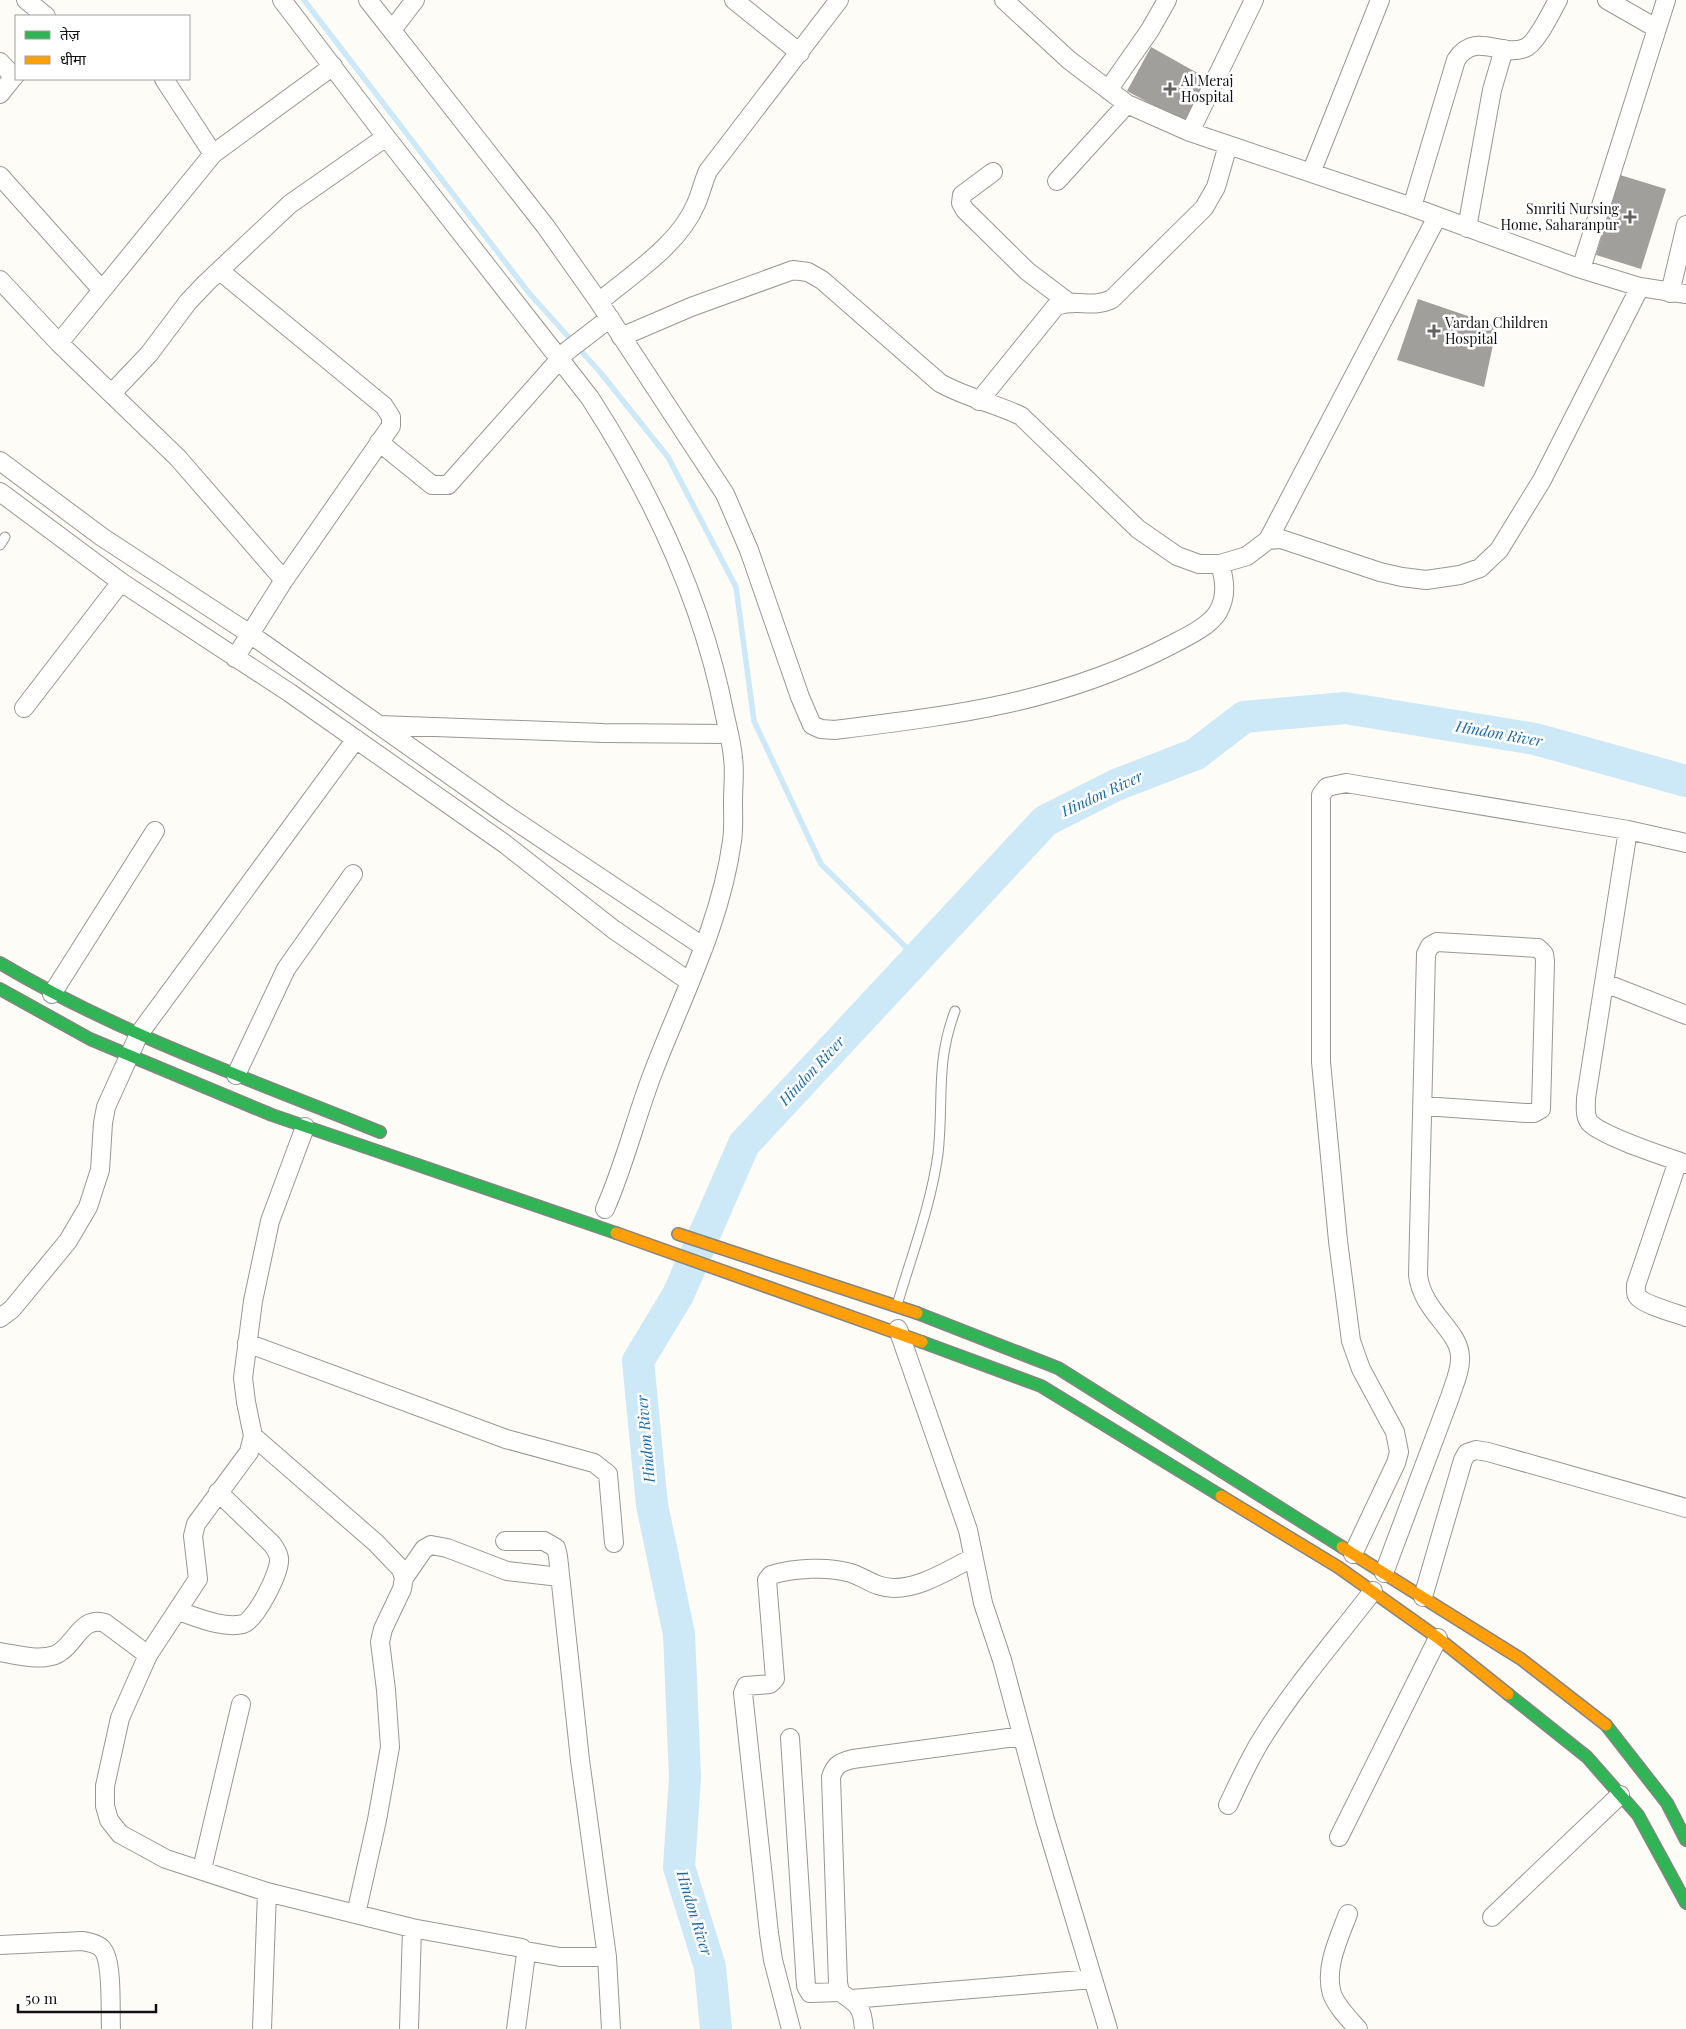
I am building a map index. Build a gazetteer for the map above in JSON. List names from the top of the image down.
{
  "water": ["Hindon River"],
  "places": {
    "health": ["Al Meraj Hospital", "Smriti Nursing Home, Saharanpur", "Vardan Children Hospital"]
  },
  "legend": ["तेज़", "धीमा"],
  "scale_bar": "50 m"
}
